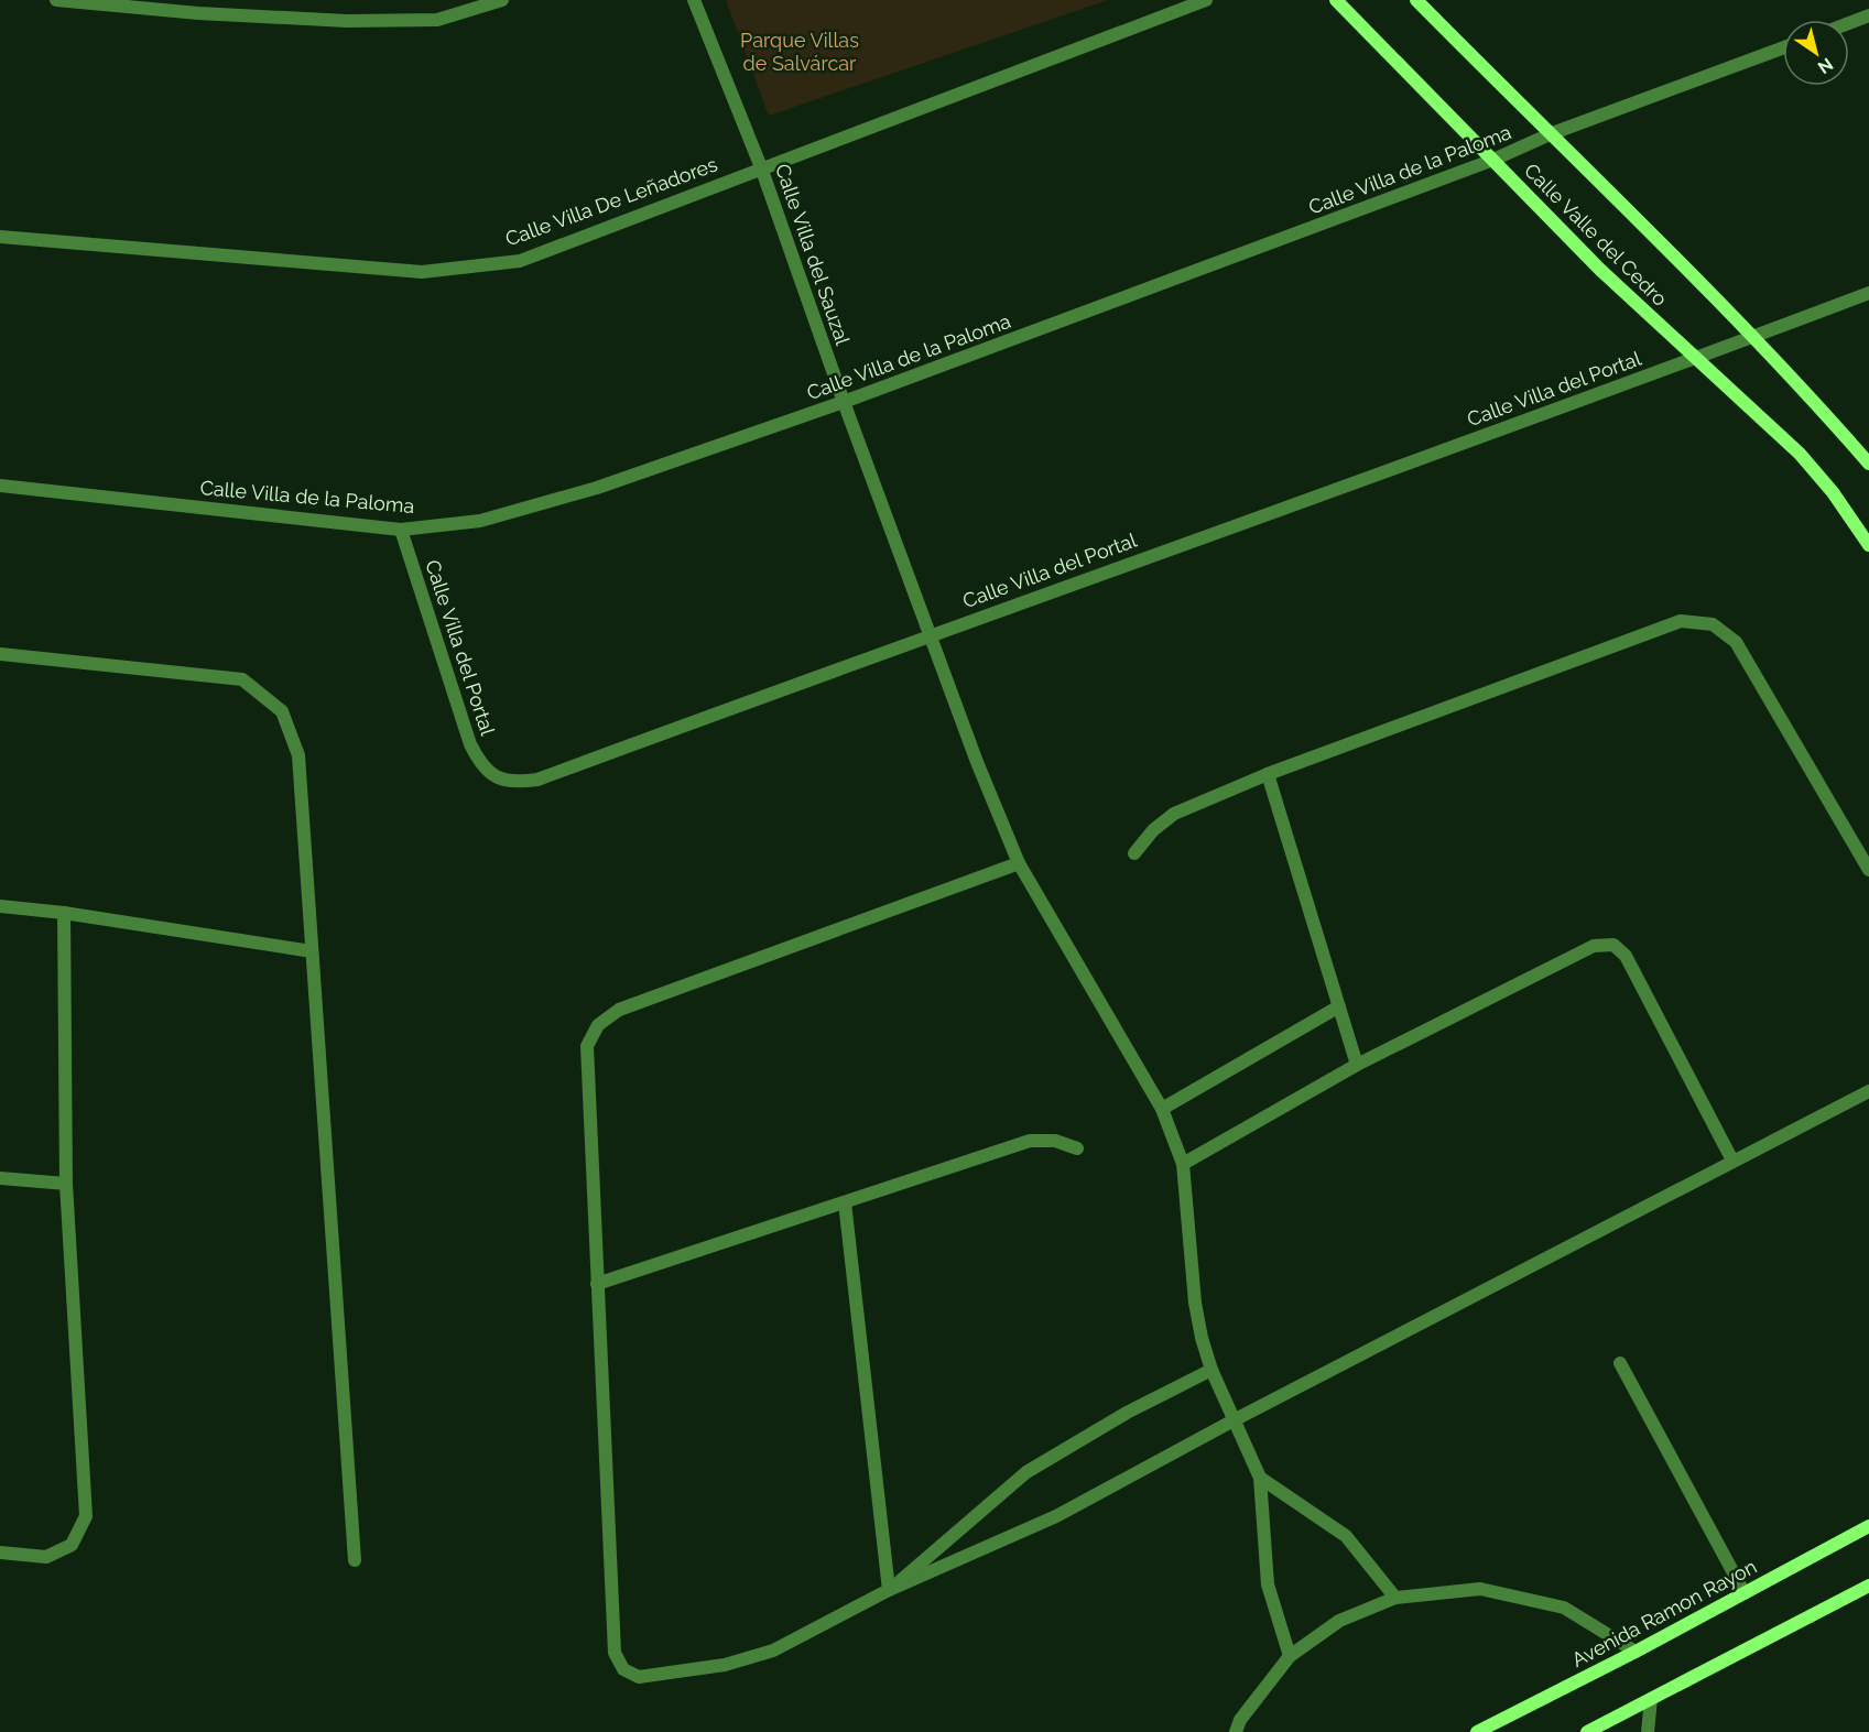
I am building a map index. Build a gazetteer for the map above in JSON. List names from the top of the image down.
{
  "streets": {
    "street": [
      "Calle Villa de la Paloma",
      "Calle Villa De Leñadores",
      "Calle Valle del Cedro",
      "Calle Villa del Sauzal",
      "Calle Villa del Portal",
      "Avenida Ramon Rayon"
    ]
  },
  "crossings": [
    ["Calle Villa de la Paloma", "Calle Valle del Cedro"],
    ["Calle Villa de la Paloma", "Calle Villa del Sauzal"],
    ["Calle Villa de la Paloma", "Calle Villa del Portal"],
    ["Calle Villa De Leñadores", "Calle Villa del Sauzal"],
    ["Calle Valle del Cedro", "Calle Villa del Portal"],
    ["Calle Villa del Sauzal", "Calle Villa del Portal"]
  ],
  "parks": ["Parque Villas de Salvárcar"],
  "north": "bottom right"
}
